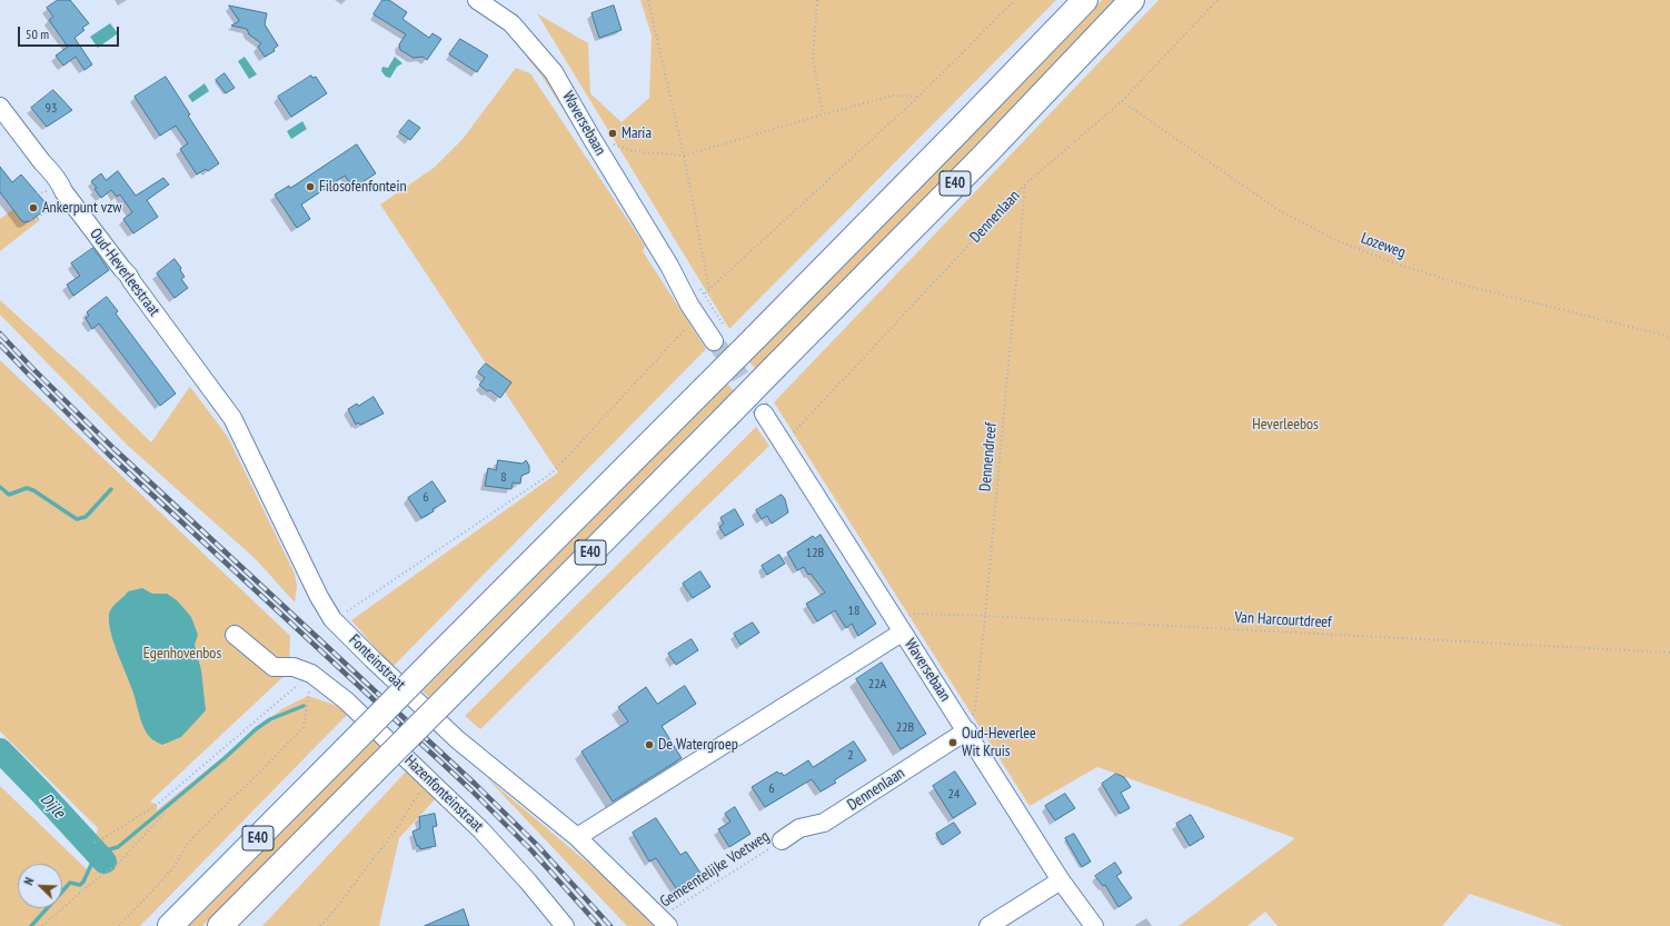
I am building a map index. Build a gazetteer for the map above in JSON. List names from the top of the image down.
{
  "streets": {
    "highway": ["E40"],
    "street": [
      "Waversebaan",
      "Dennenlaan",
      "Oud-Heverleestraat",
      "Fonteinstraat",
      "Hazenfonteinstraat"
    ],
    "path": [
      "Lozeweg",
      "Dennendreef",
      "Van Harcourtdreef",
      "Gemeentelijke Voetweg"
    ]
  },
  "crossings": [
    ["Waversebaan", "Dennenlaan"],
    ["Waversebaan", "Dennendreef"],
    ["Waversebaan", "Van Harcourtdreef"],
    ["Dennenlaan", "Lozeweg"],
    ["Dennenlaan", "Dennendreef"],
    ["Dennenlaan", "Gemeentelijke Voetweg"],
    ["Oud-Heverleestraat", "Fonteinstraat"],
    ["Dennendreef", "Van Harcourtdreef"],
    ["Fonteinstraat", "Gemeentelijke Voetweg"]
  ],
  "water": ["Dijle"],
  "parks": ["Heverleebos", "Egenhovenbos"],
  "places": [
    "Maria",
    "Filosofenfontein",
    "Ankerpunt vzw",
    "Oud-Heverlee Wit Kruis",
    "De Watergroep"
  ],
  "house_numbers": [
    "93",
    "8",
    "6",
    "12B",
    "18",
    "22A",
    "22B",
    "2",
    "6",
    "24"
  ],
  "scale_bar": "50 m",
  "north": "top left"
}
